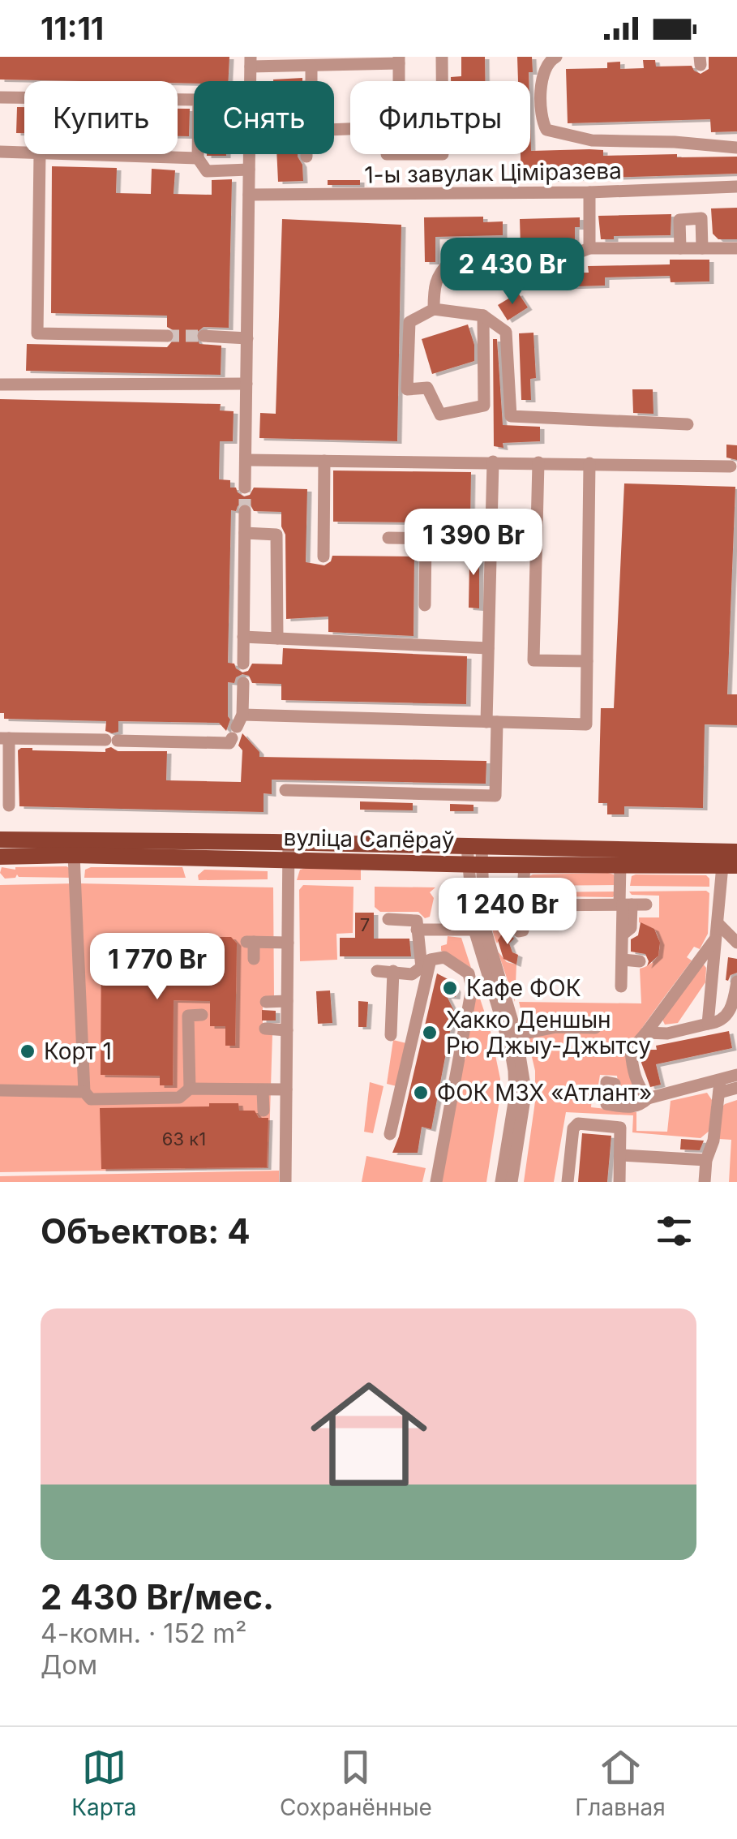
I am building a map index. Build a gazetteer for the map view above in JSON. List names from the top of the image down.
{
  "streets": {
    "main road": ["вуліца Сапёраў"],
    "street": ["1-ы завулак Ціміразева"]
  },
  "places": [
    "Кафе ФОК",
    "Хакко Деншын Рю Джыу-Джытсу",
    "Корт 1",
    "ФОК МЗХ «Атлант»"
  ],
  "house_numbers": ["7", "63 к1"],
  "page": {
    "status": "11:11",
    "chip": ["Купить", "Снять", "Фильтры"],
    "price": [
      "2 430 Br",
      "1 390 Br",
      "1 240 Br",
      "1 770 Br"
    ],
    "heading": "Объектов: 4",
    "list": [
      {
        "name": "2 430 Br/мес.",
        "note": "4-комн. · 152 m² · Дом"
      }
    ],
    "tabs": ["Карта", "Сохранённые", "Главная"]
  }
}
